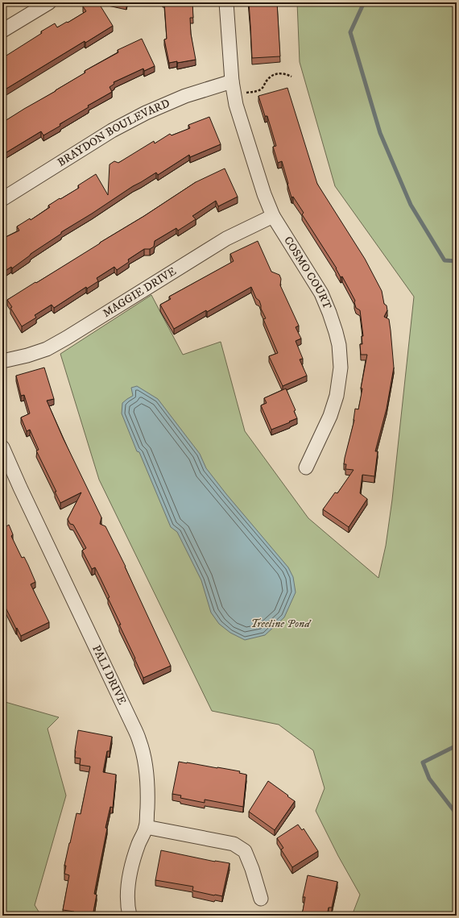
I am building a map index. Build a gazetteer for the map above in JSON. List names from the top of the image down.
{
  "streets": {
    "street": [
      "BRAYDON BOULEVARD",
      "COSMO COURT",
      "MAGGIE DRIVE",
      "PALI DRIVE"
    ]
  },
  "crossings": [
    ["BRAYDON BOULEVARD", "COSMO COURT"],
    ["COSMO COURT", "MAGGIE DRIVE"]
  ],
  "parks": ["Treeline Pond"]
}
